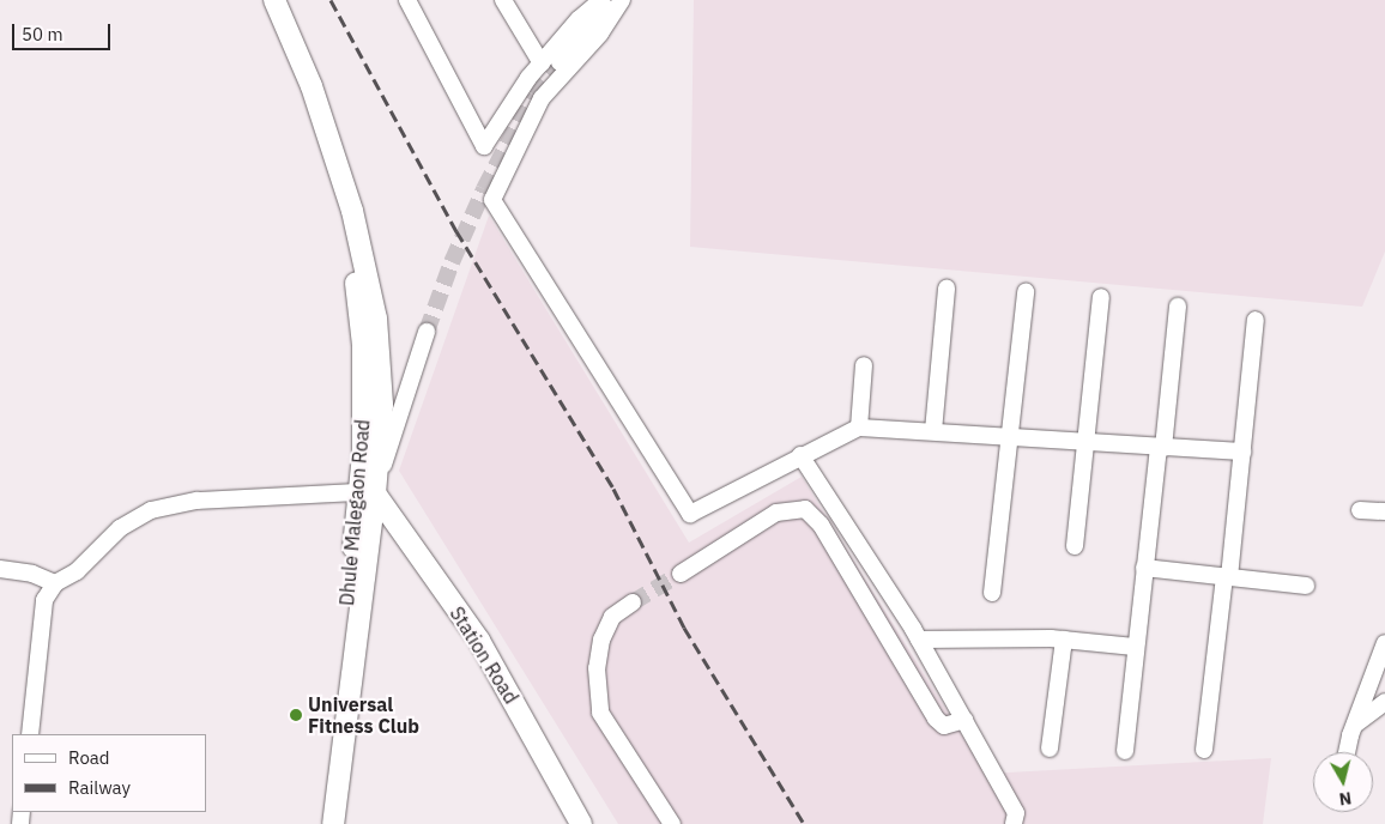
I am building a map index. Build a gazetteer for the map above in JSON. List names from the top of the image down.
{
  "streets": {
    "main road": ["Dhule Malegaon Road", "Station Road"]
  },
  "crossings": [
    ["Dhule Malegaon Road", "Station Road"]
  ],
  "places": ["Universal Fitness Club"],
  "legend": ["Road", "Railway"],
  "scale_bar": "50 m",
  "north": "bottom"
}
